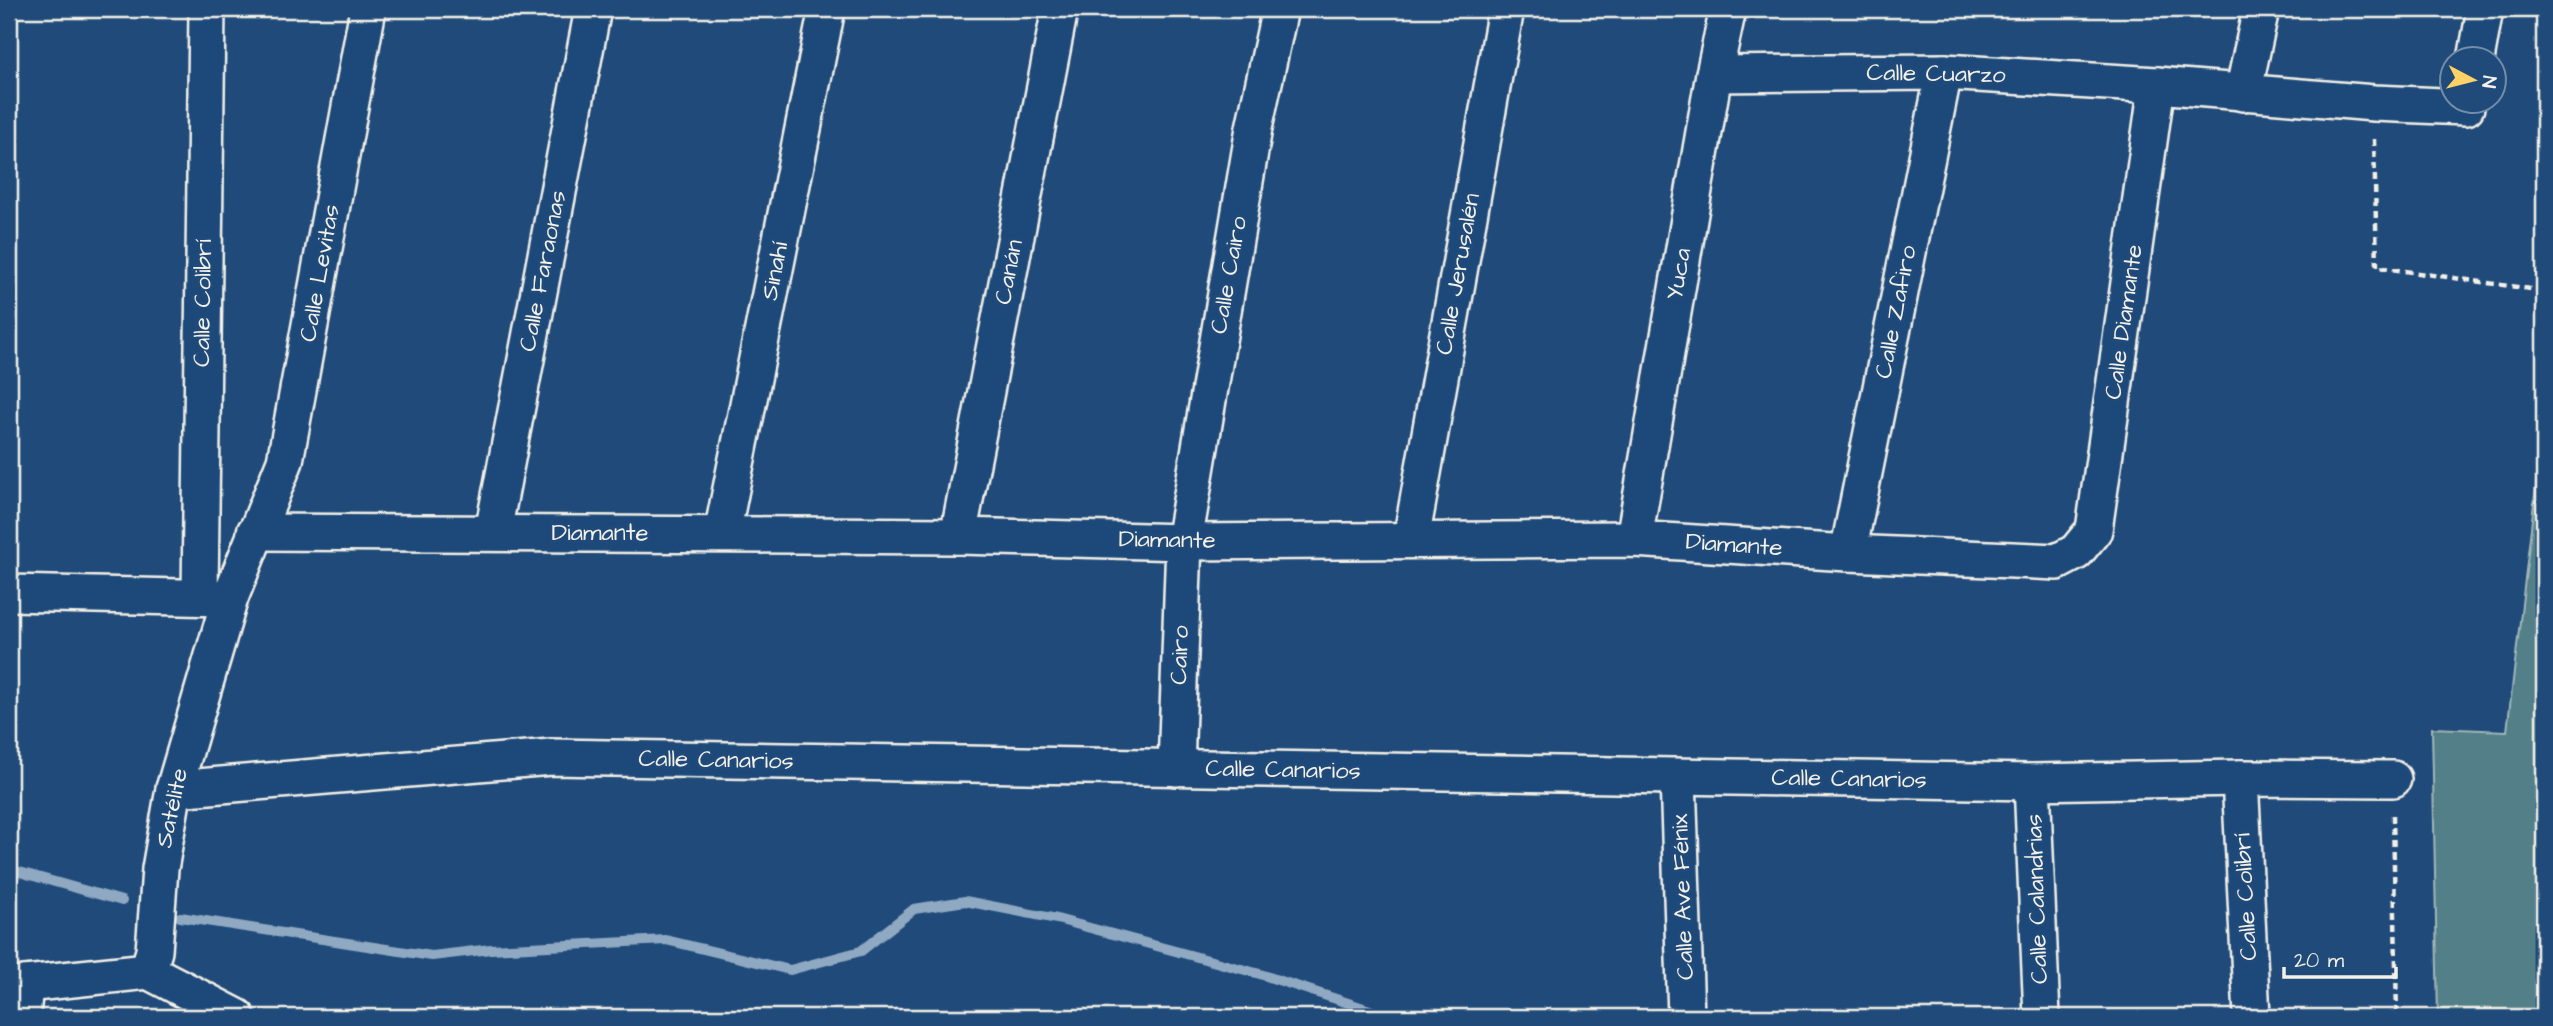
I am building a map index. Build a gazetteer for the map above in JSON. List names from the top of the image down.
{
  "streets": {
    "street": [
      "Calle Cuarzo",
      "Calle Faraonas",
      "Sinahí",
      "Canán",
      "Calle Levitas",
      "Calle Jerusalén",
      "Yuca",
      "Calle Cairo",
      "Calle Colibrí",
      "Calle Zafiro",
      "Calle Diamante",
      "Diamante",
      "Cairo",
      "Calle Canarios",
      "Satélite",
      "Calle Ave Fénix",
      "Calle Calandrias"
    ]
  },
  "crossings": [
    ["Calle Cuarzo", "Yuca"],
    ["Calle Cuarzo", "Calle Zafiro"],
    ["Calle Cuarzo", "Calle Diamante"],
    ["Calle Faraonas", "Diamante"],
    ["Sinahí", "Diamante"],
    ["Canán", "Diamante"],
    ["Calle Levitas", "Diamante"],
    ["Calle Levitas", "Satélite"],
    ["Calle Jerusalén", "Diamante"],
    ["Yuca", "Diamante"],
    ["Calle Cairo", "Diamante"],
    ["Calle Cairo", "Cairo"],
    ["Calle Colibrí", "Calle Canarios"],
    ["Calle Colibrí", "Satélite"],
    ["Calle Zafiro", "Diamante"],
    ["Calle Diamante", "Diamante"],
    ["Diamante", "Cairo"],
    ["Diamante", "Satélite"],
    ["Cairo", "Calle Canarios"],
    ["Calle Canarios", "Satélite"],
    ["Calle Canarios", "Calle Ave Fénix"],
    ["Calle Canarios", "Calle Calandrias"]
  ],
  "scale_bar": "20 m",
  "north": "right"
}
